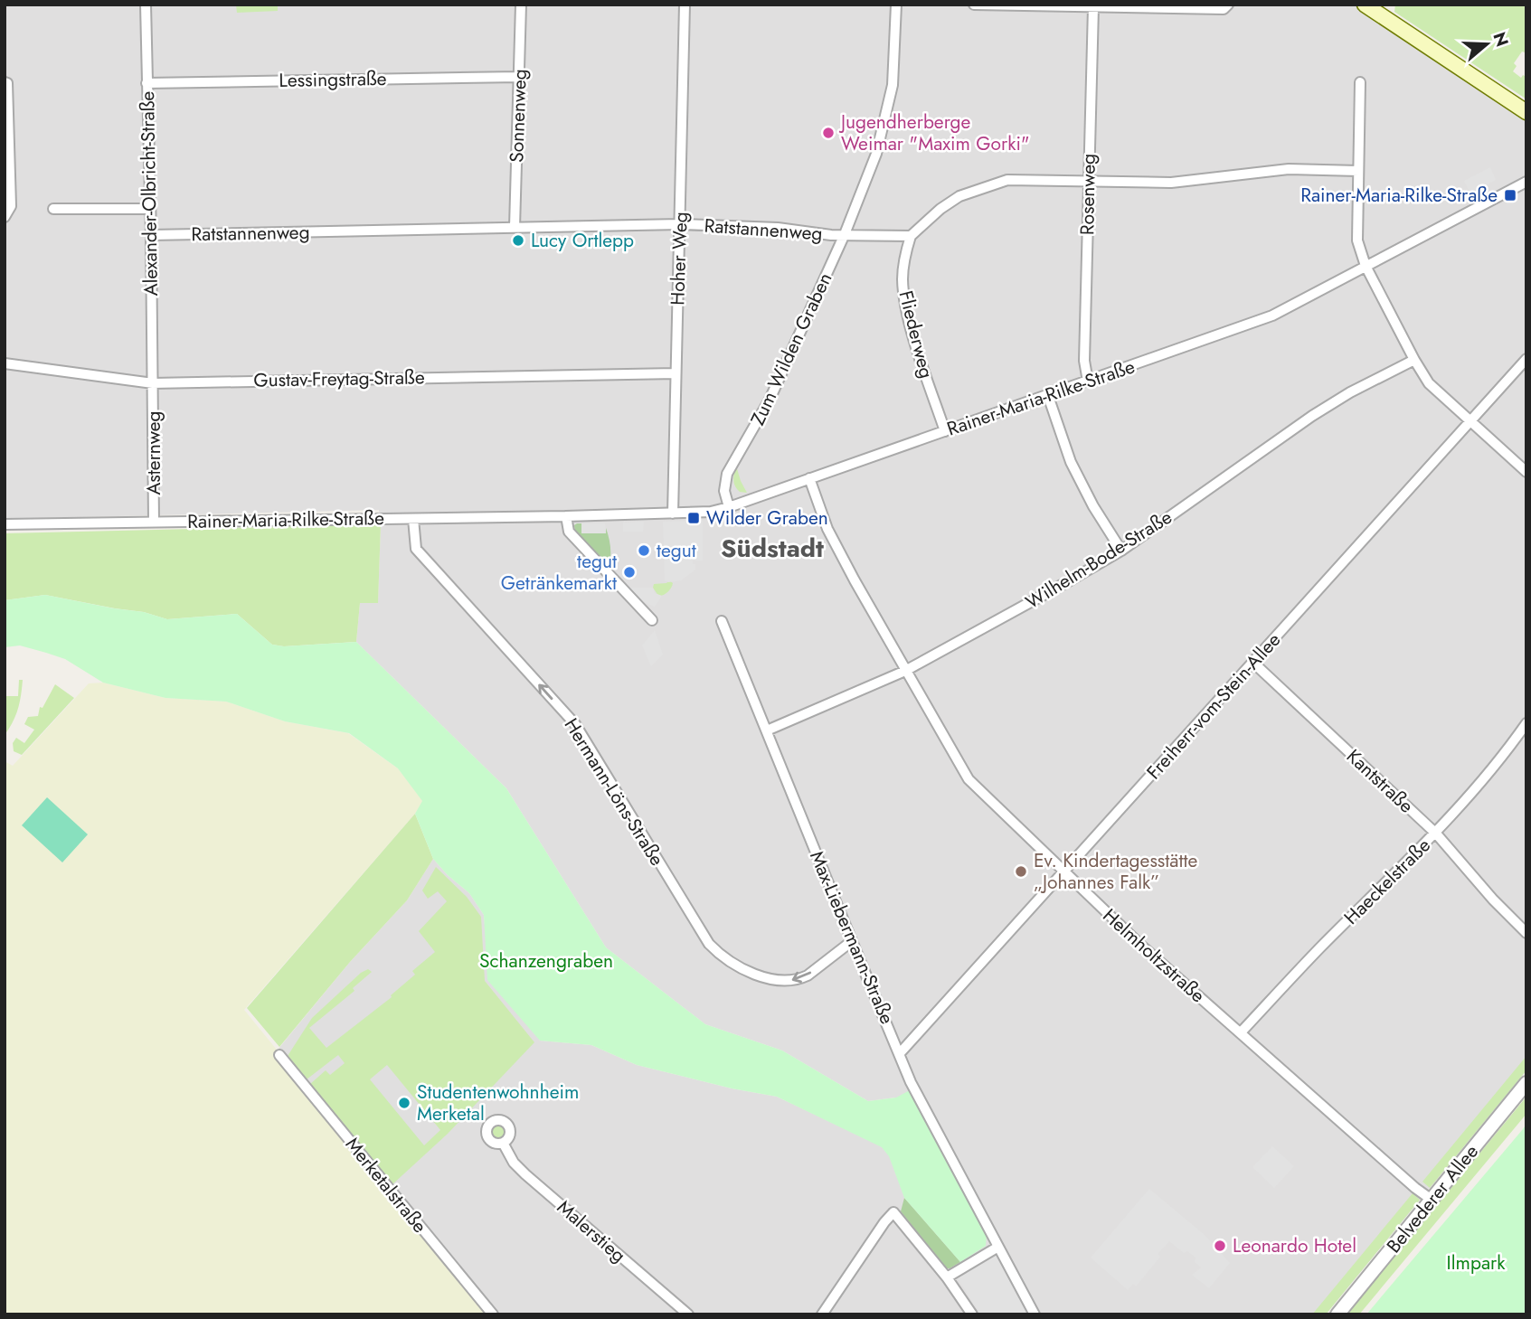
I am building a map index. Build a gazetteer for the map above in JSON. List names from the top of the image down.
{
  "streets": {
    "street": [
      "Lessingstraße",
      "Sonnenweg",
      "Alexander-Olbricht-Straße",
      "Rosenweg",
      "Ratstannenweg",
      "Hoher Weg",
      "Fliederweg",
      "Zum Wilden Graben",
      "Gustav-Freytag-Straße",
      "Rainer-Maria-Rilke-Straße",
      "Asternweg",
      "Wilhelm-Bode-Straße",
      "Freiherr-vom-Stein-Allee",
      "Kantstraße",
      "Hermann-Löns-Straße",
      "Haeckelstraße",
      "Max-Liebermann-Straße",
      "Helmholtzstraße",
      "Merketalstraße",
      "Belvederer Allee",
      "Malerstieg"
    ]
  },
  "crossings": [
    ["Lessingstraße", "Sonnenweg"],
    ["Lessingstraße", "Alexander-Olbricht-Straße"],
    ["Sonnenweg", "Ratstannenweg"],
    ["Alexander-Olbricht-Straße", "Ratstannenweg"],
    ["Alexander-Olbricht-Straße", "Gustav-Freytag-Straße"],
    ["Alexander-Olbricht-Straße", "Asternweg"],
    ["Rosenweg", "Rainer-Maria-Rilke-Straße"],
    ["Ratstannenweg", "Hoher Weg"],
    ["Ratstannenweg", "Fliederweg"],
    ["Ratstannenweg", "Zum Wilden Graben"],
    ["Hoher Weg", "Gustav-Freytag-Straße"],
    ["Hoher Weg", "Rainer-Maria-Rilke-Straße"],
    ["Fliederweg", "Rainer-Maria-Rilke-Straße"],
    ["Zum Wilden Graben", "Rainer-Maria-Rilke-Straße"],
    ["Gustav-Freytag-Straße", "Asternweg"],
    ["Rainer-Maria-Rilke-Straße", "Asternweg"],
    ["Rainer-Maria-Rilke-Straße", "Hermann-Löns-Straße"],
    ["Rainer-Maria-Rilke-Straße", "Helmholtzstraße"],
    ["Wilhelm-Bode-Straße", "Max-Liebermann-Straße"],
    ["Wilhelm-Bode-Straße", "Helmholtzstraße"],
    ["Freiherr-vom-Stein-Allee", "Kantstraße"],
    ["Freiherr-vom-Stein-Allee", "Max-Liebermann-Straße"],
    ["Freiherr-vom-Stein-Allee", "Helmholtzstraße"],
    ["Kantstraße", "Haeckelstraße"],
    ["Hermann-Löns-Straße", "Max-Liebermann-Straße"],
    ["Haeckelstraße", "Helmholtzstraße"],
    ["Helmholtzstraße", "Belvederer Allee"]
  ],
  "one_way": ["Hermann-Löns-Straße"],
  "districts": ["Südstadt"],
  "parks": ["Schanzengraben", "Ilmpark"],
  "places": {
    "other": [
      "Jugendherberge Weimar \"Maxim Gorki\"",
      "Lucy Ortlepp",
      "tegut",
      "tegut Getränkemarkt",
      "Ev. Kindertagesstätte „Johannes Falk”",
      "Studentenwohnheim Merketal",
      "Leonardo Hotel"
    ],
    "transit": ["Rainer-Maria-Rilke-Straße", "Wilder Graben"]
  },
  "north": "right"
}
